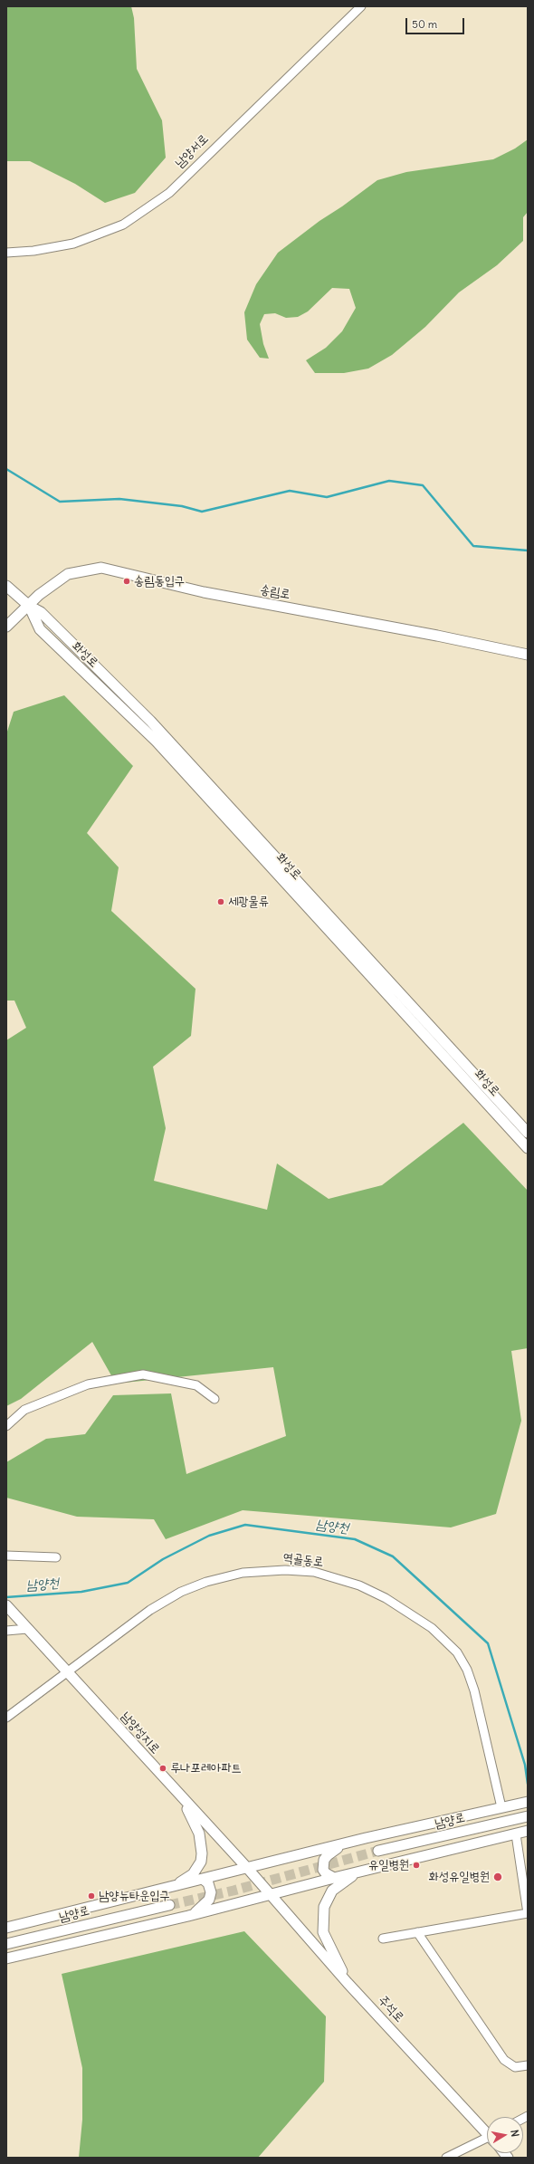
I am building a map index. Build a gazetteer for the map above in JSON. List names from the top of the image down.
{
  "streets": {
    "main road": [
      "송림로",
      "화성로",
      "남양성지로",
      "남양로",
      "주석로"
    ],
    "street": ["남양서로", "역골동로"]
  },
  "crossings": [
    ["송림로", "화성로"],
    ["역골동로", "남양성지로"],
    ["남양성지로", "주석로"]
  ],
  "water": ["남양천"],
  "places": [
    "송림동입구",
    "세광물류",
    "루나포레아파트",
    "유일병원",
    "화성유일병원",
    "남양뉴타운입구"
  ],
  "scale_bar": "50 m",
  "north": "right"
}
